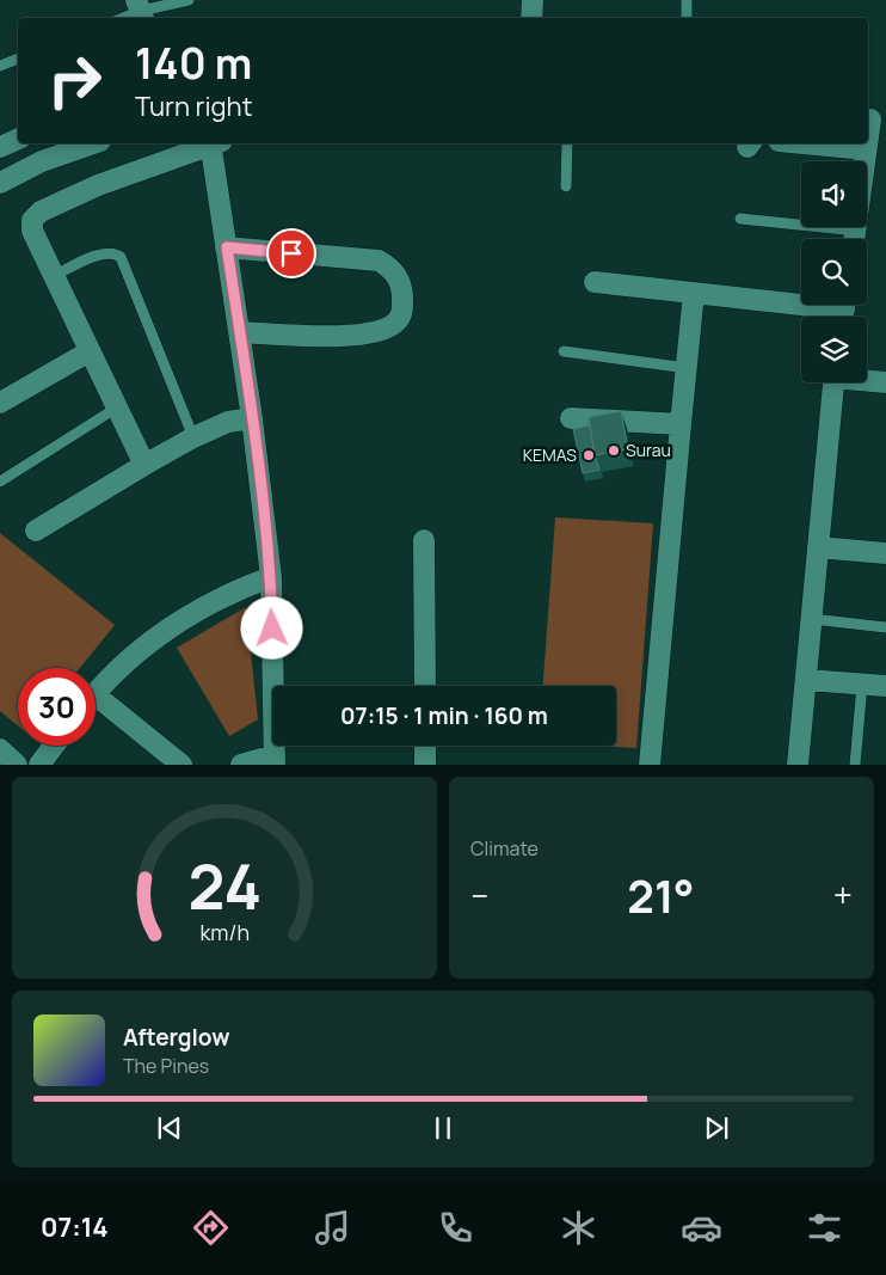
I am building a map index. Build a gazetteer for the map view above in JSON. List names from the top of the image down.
{
  "places": ["Surau", "KEMAS"],
  "page": {
    "turn": ["140 m", "Turn right"],
    "limit": "30",
    "trip": "07:15 · 1 min · 160 m",
    "tile": "Climate",
    "heat": ["−", "21°", "+"],
    "song": ["Afterglow", "The Pines"],
    "tabs": "07:14",
    "gauge": ["24", "km/h"]
  }
}
